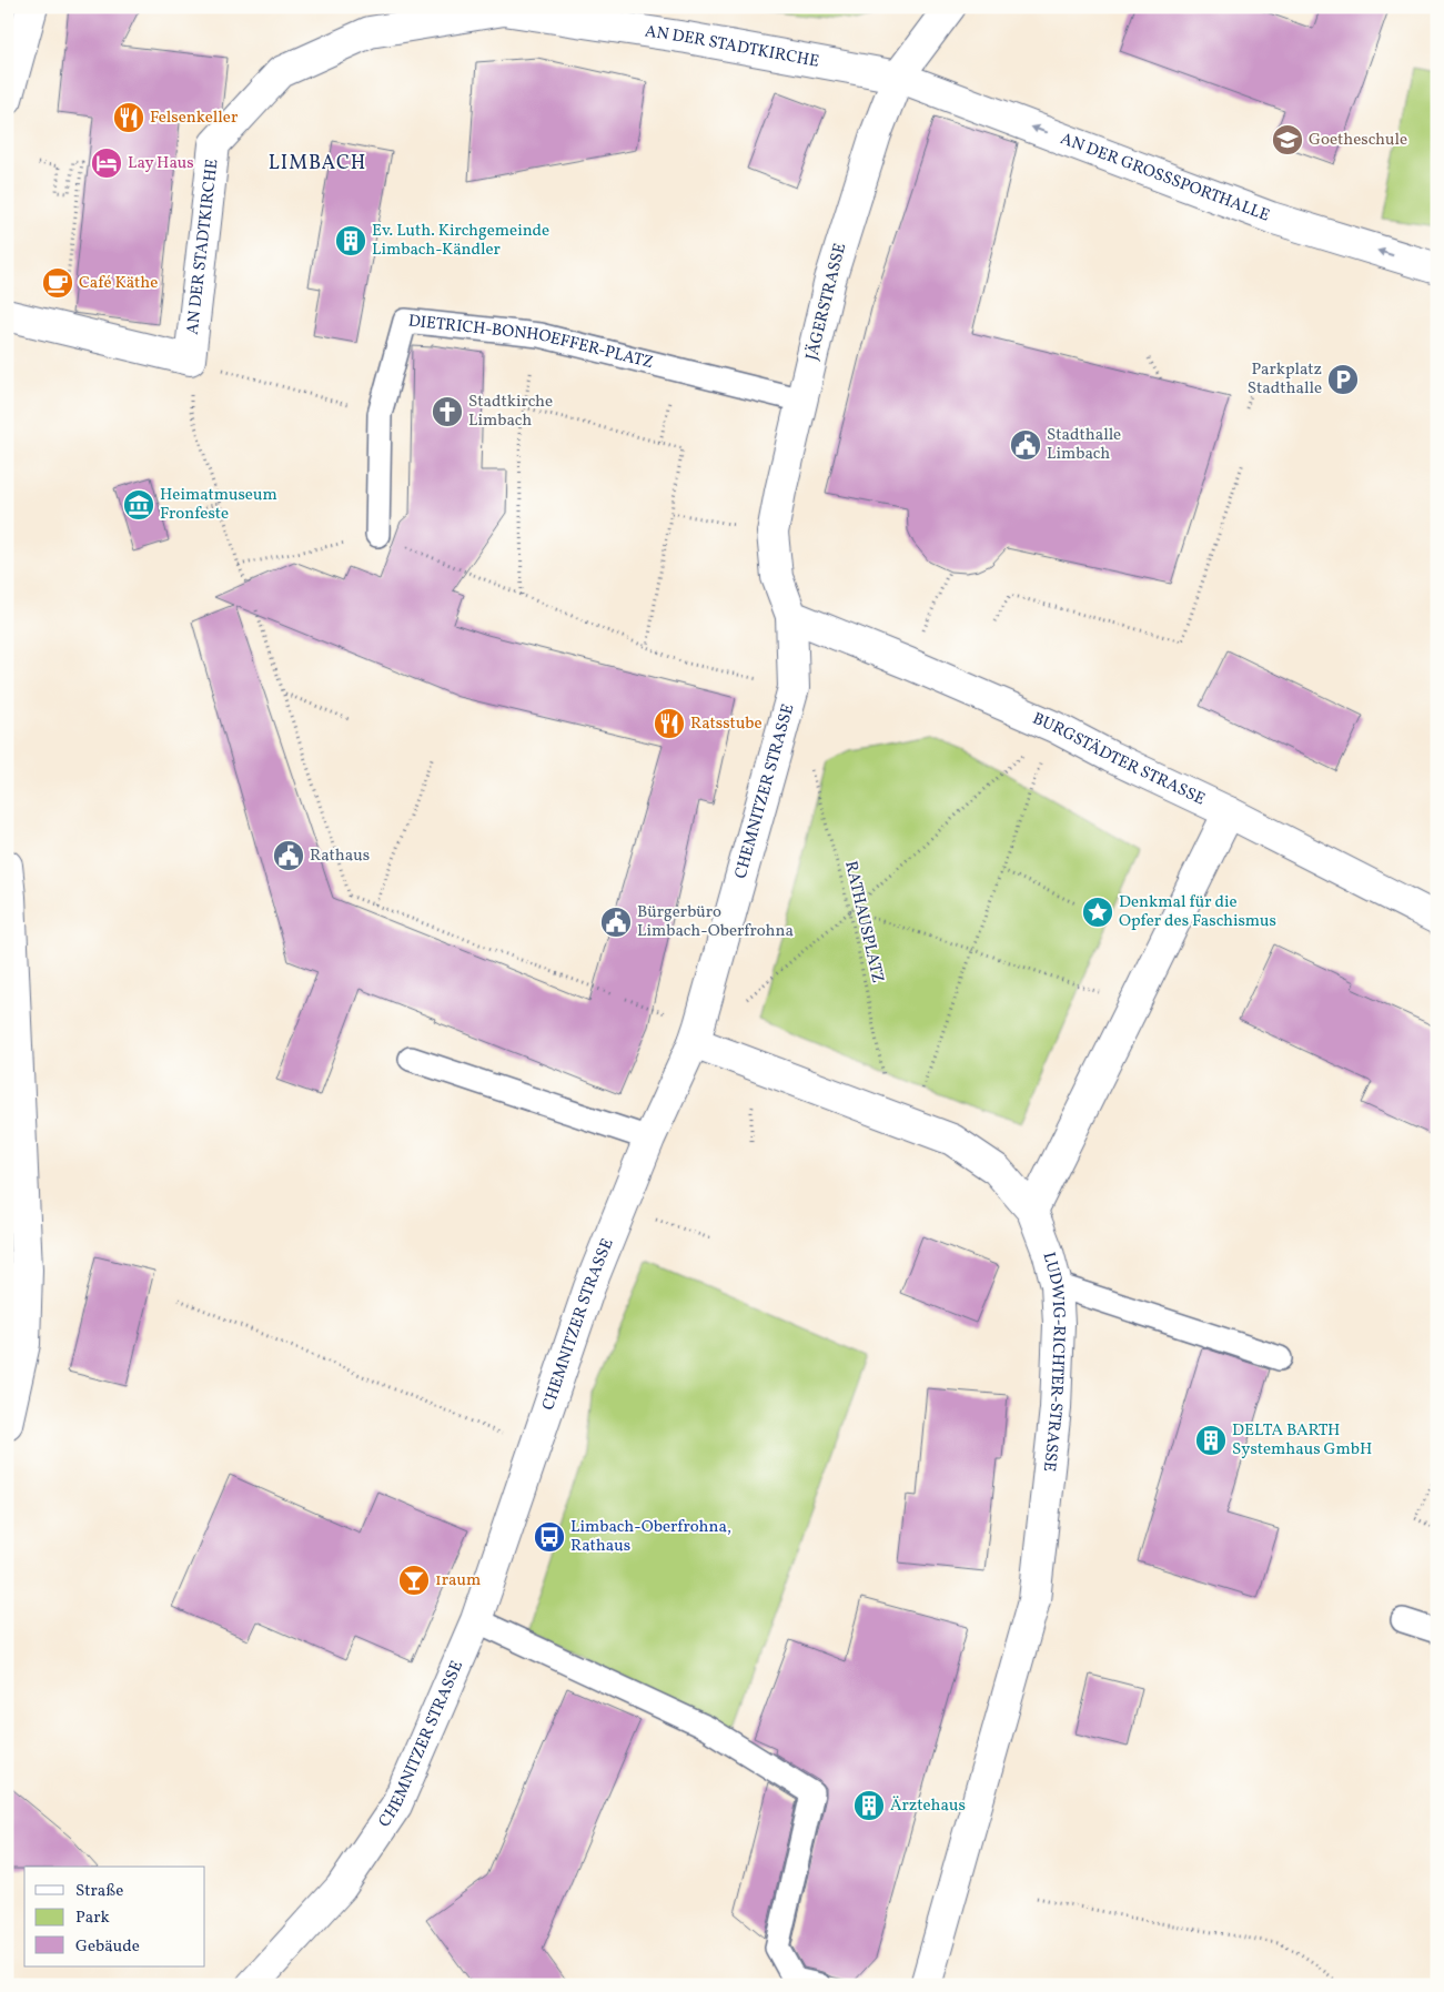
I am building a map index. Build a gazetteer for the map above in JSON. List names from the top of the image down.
{
  "streets": {
    "street": [
      "AN DER STADTKIRCHE",
      "AN DER GROSSSPORTHALLE",
      "JÄGERSTRASSE",
      "BURGSTÄDTER STRASSE",
      "CHEMNITZER STRASSE",
      "LUDWIG-RICHTER-STRASSE"
    ],
    "lane": ["DIETRICH-BONHOEFFER-PLATZ"],
    "path": ["RATHAUSPLATZ"]
  },
  "crossings": [
    ["AN DER STADTKIRCHE", "AN DER GROSSSPORTHALLE"],
    ["AN DER STADTKIRCHE", "JÄGERSTRASSE"],
    ["AN DER GROSSSPORTHALLE", "JÄGERSTRASSE"],
    ["JÄGERSTRASSE", "DIETRICH-BONHOEFFER-PLATZ"],
    ["JÄGERSTRASSE", "BURGSTÄDTER STRASSE"],
    ["JÄGERSTRASSE", "CHEMNITZER STRASSE"],
    ["BURGSTÄDTER STRASSE", "CHEMNITZER STRASSE"],
    ["CHEMNITZER STRASSE", "RATHAUSPLATZ"],
    ["CHEMNITZER STRASSE", "LUDWIG-RICHTER-STRASSE"],
    ["RATHAUSPLATZ", "LUDWIG-RICHTER-STRASSE"]
  ],
  "one_way": ["AN DER GROSSSPORTHALLE"],
  "districts": ["LIMBACH"],
  "places": {
    "restaurant": ["Felsenkeller", "Ratsstube"],
    "school or university": ["Goetheschule"],
    "hotel": ["Lay Haus"],
    "building": ["Ev. Luth. Kirchgemeinde Limbach-Kändler", "DELTA BARTH Systemhaus GmbH", "Ärztehaus"],
    "cafe": ["Café Käthe"],
    "parking": ["Parkplatz Stadthalle"],
    "church": ["Stadtkirche Limbach"],
    "public building": ["Stadthalle Limbach", "Rathaus", "Bürgerbüro Limbach-Oberfrohna"],
    "museum": ["Heimatmuseum Fronfeste"],
    "place": ["Denkmal für die Opfer des Faschismus"],
    "bus stop": ["Limbach-Oberfrohna, Rathaus"],
    "bar": ["1raum"]
  },
  "legend": ["Straße", "Park", "Gebäude"]
}
